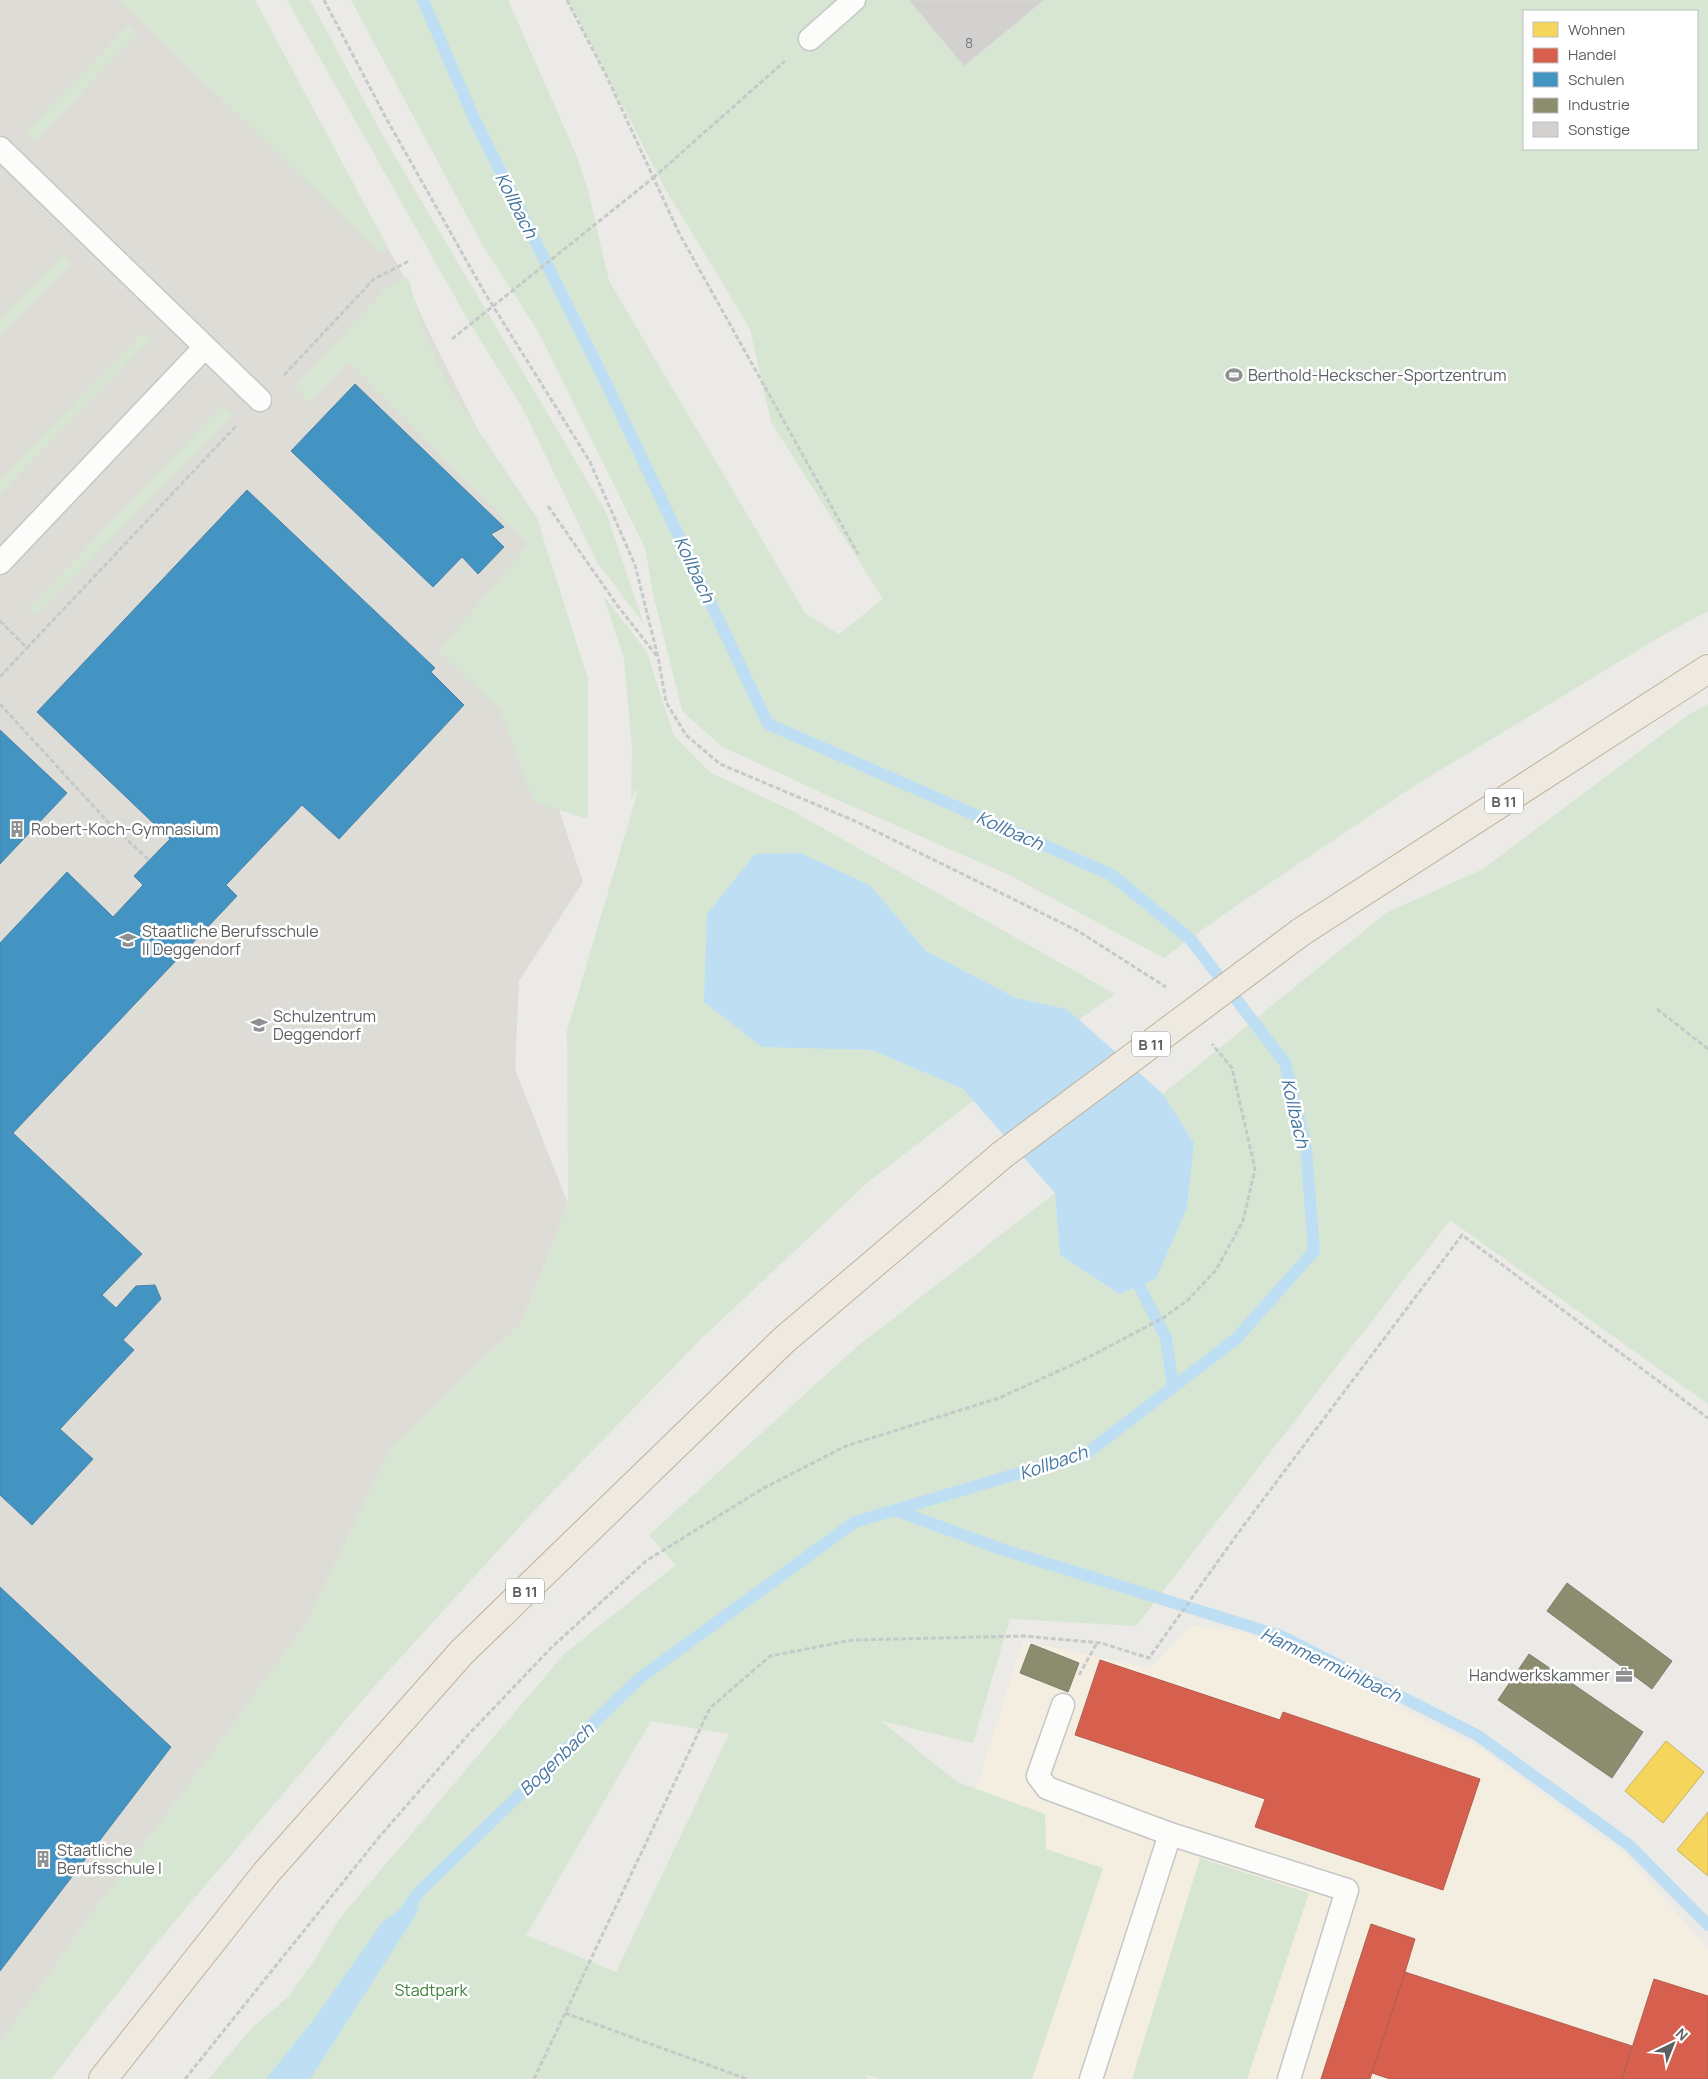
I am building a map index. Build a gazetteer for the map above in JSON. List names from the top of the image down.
{
  "streets": {
    "highway": ["B 11"]
  },
  "water": ["Kollbach", "Hammermühlbach", "Bogenbach"],
  "parks": ["Stadtpark"],
  "places": {
    "sports": ["Berthold-Heckscher-Sportzentrum"],
    "building": ["Robert-Koch-Gymnasium", "Staatliche Berufsschule I"],
    "school or university": ["Staatliche Berufsschule II Deggendorf", "Schulzentrum Deggendorf"],
    "office": ["Handwerkskammer"]
  },
  "house_numbers": ["8"],
  "legend": [
    "Wohnen",
    "Handel",
    "Schulen",
    "Industrie",
    "Sonstige"
  ],
  "north": "top right"
}
